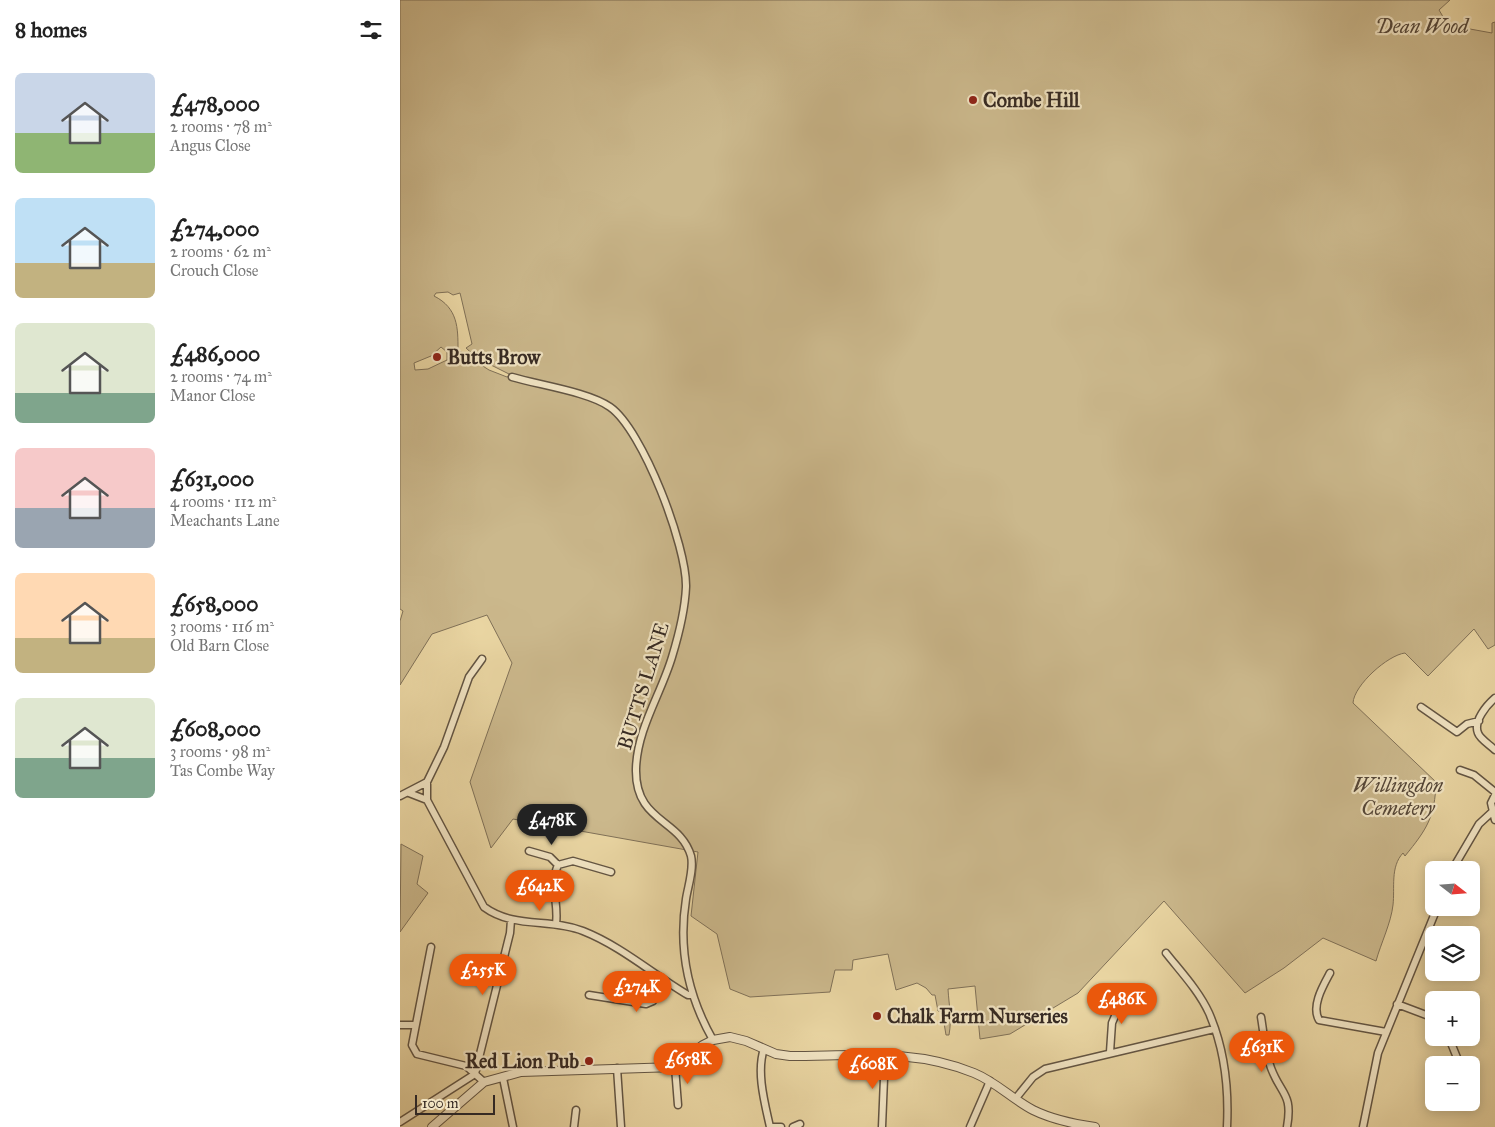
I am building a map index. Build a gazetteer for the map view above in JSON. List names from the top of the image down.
{
  "streets": {
    "street": ["BUTTS LANE"]
  },
  "parks": ["Dean Wood", "Willingdon Cemetery"],
  "places": [
    "Combe Hill",
    "Butts Brow",
    "Chalk Farm Nurseries",
    "Red Lion Pub"
  ],
  "scale_bar": "100 m",
  "north": "right",
  "page": {
    "heading": "8 homes",
    "list": [
      {
        "name": "£478,000",
        "note": "2 rooms · 78 m² · Angus Close"
      },
      {
        "name": "£274,000",
        "note": "2 rooms · 62 m² · Crouch Close"
      },
      {
        "name": "£486,000",
        "note": "2 rooms · 74 m² · Manor Close"
      },
      {
        "name": "£631,000",
        "note": "4 rooms · 112 m² · Meachants Lane"
      },
      {
        "name": "£658,000",
        "note": "3 rooms · 116 m² · Old Barn Close"
      },
      {
        "name": "£608,000",
        "note": "3 rooms · 98 m² · Tas Combe Way"
      }
    ],
    "price": [
      "£478K",
      "£642K",
      "£255K",
      "£274K",
      "£486K",
      "£631K",
      "£658K",
      "£608K"
    ],
    "map_buttons": ["+", "−"],
    "scale": "100 m"
  }
}
